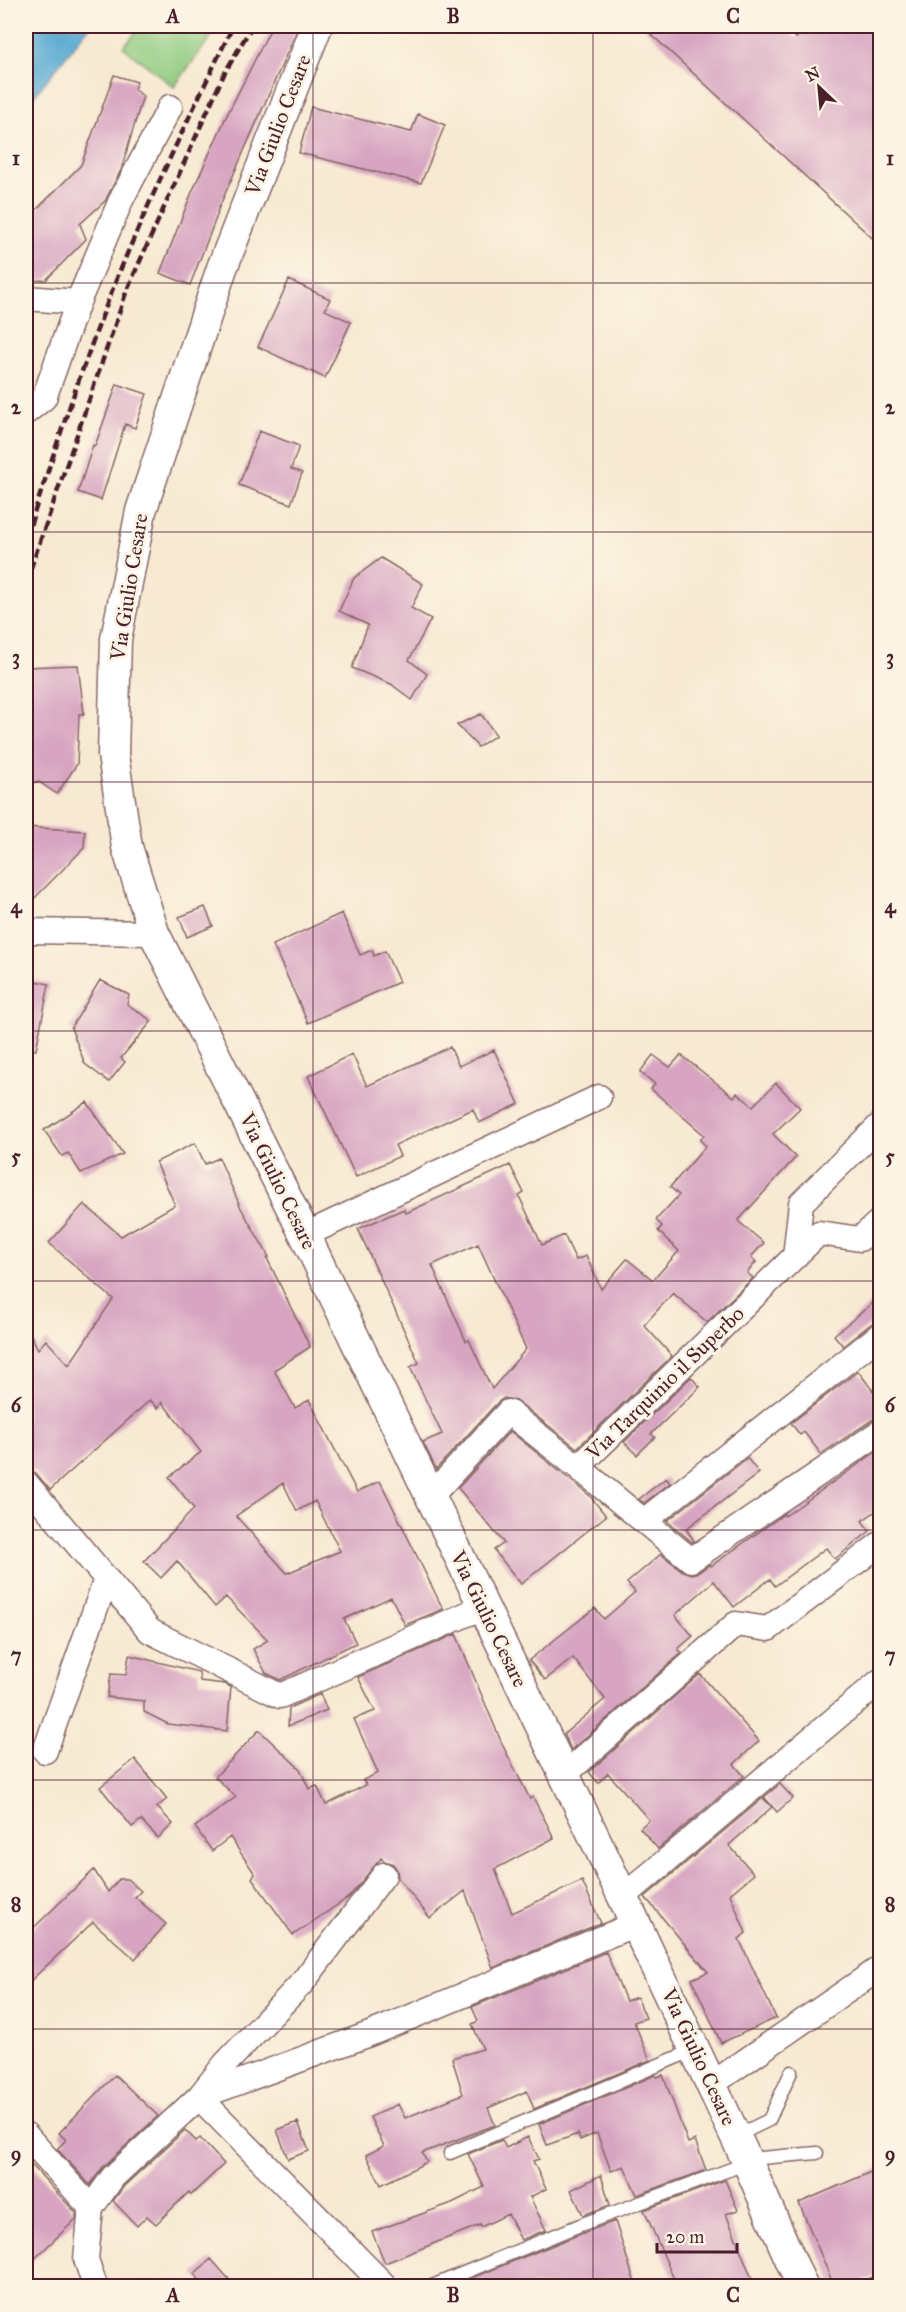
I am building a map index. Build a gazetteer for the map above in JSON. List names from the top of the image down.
{
  "streets": {
    "street": ["Via Giulio Cesare", "Via Tarquinio il Superbo"]
  },
  "crossings": [
    ["Via Giulio Cesare", "Via Tarquinio il Superbo"]
  ],
  "scale_bar": "20 m",
  "north": "top left",
  "grid": {
    "columns": ["A", "B", "C"],
    "rows": [
      "1",
      "2",
      "3",
      "4",
      "5",
      "6",
      "7",
      "8",
      "9"
    ]
  }
}
